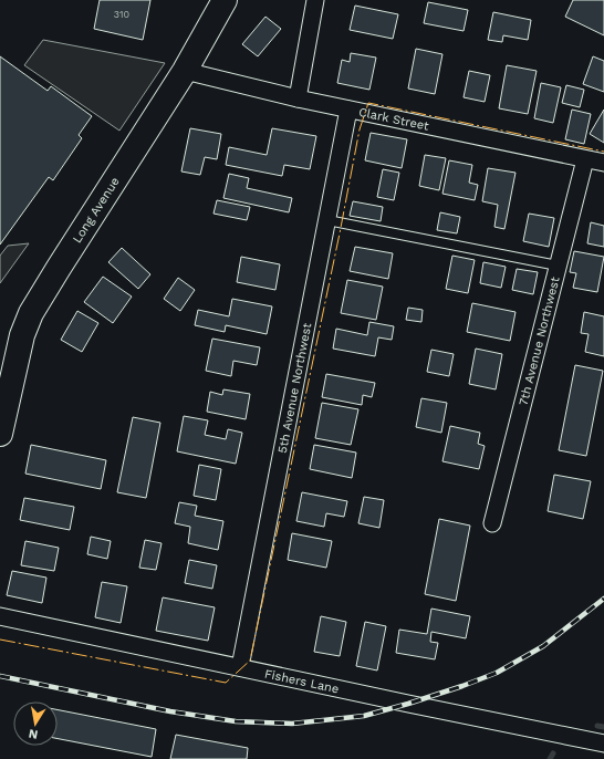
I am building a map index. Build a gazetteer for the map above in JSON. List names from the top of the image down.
{
  "streets": {
    "street": [
      "Clark Street",
      "Long Avenue",
      "7th Avenue Northwest",
      "5th Avenue Northwest",
      "Fishers Lane"
    ]
  },
  "crossings": [
    ["Clark Street", "Long Avenue"],
    ["Clark Street", "7th Avenue Northwest"],
    ["Clark Street", "5th Avenue Northwest"],
    ["5th Avenue Northwest", "Fishers Lane"]
  ],
  "house_numbers": ["310"],
  "north": "bottom"
}
